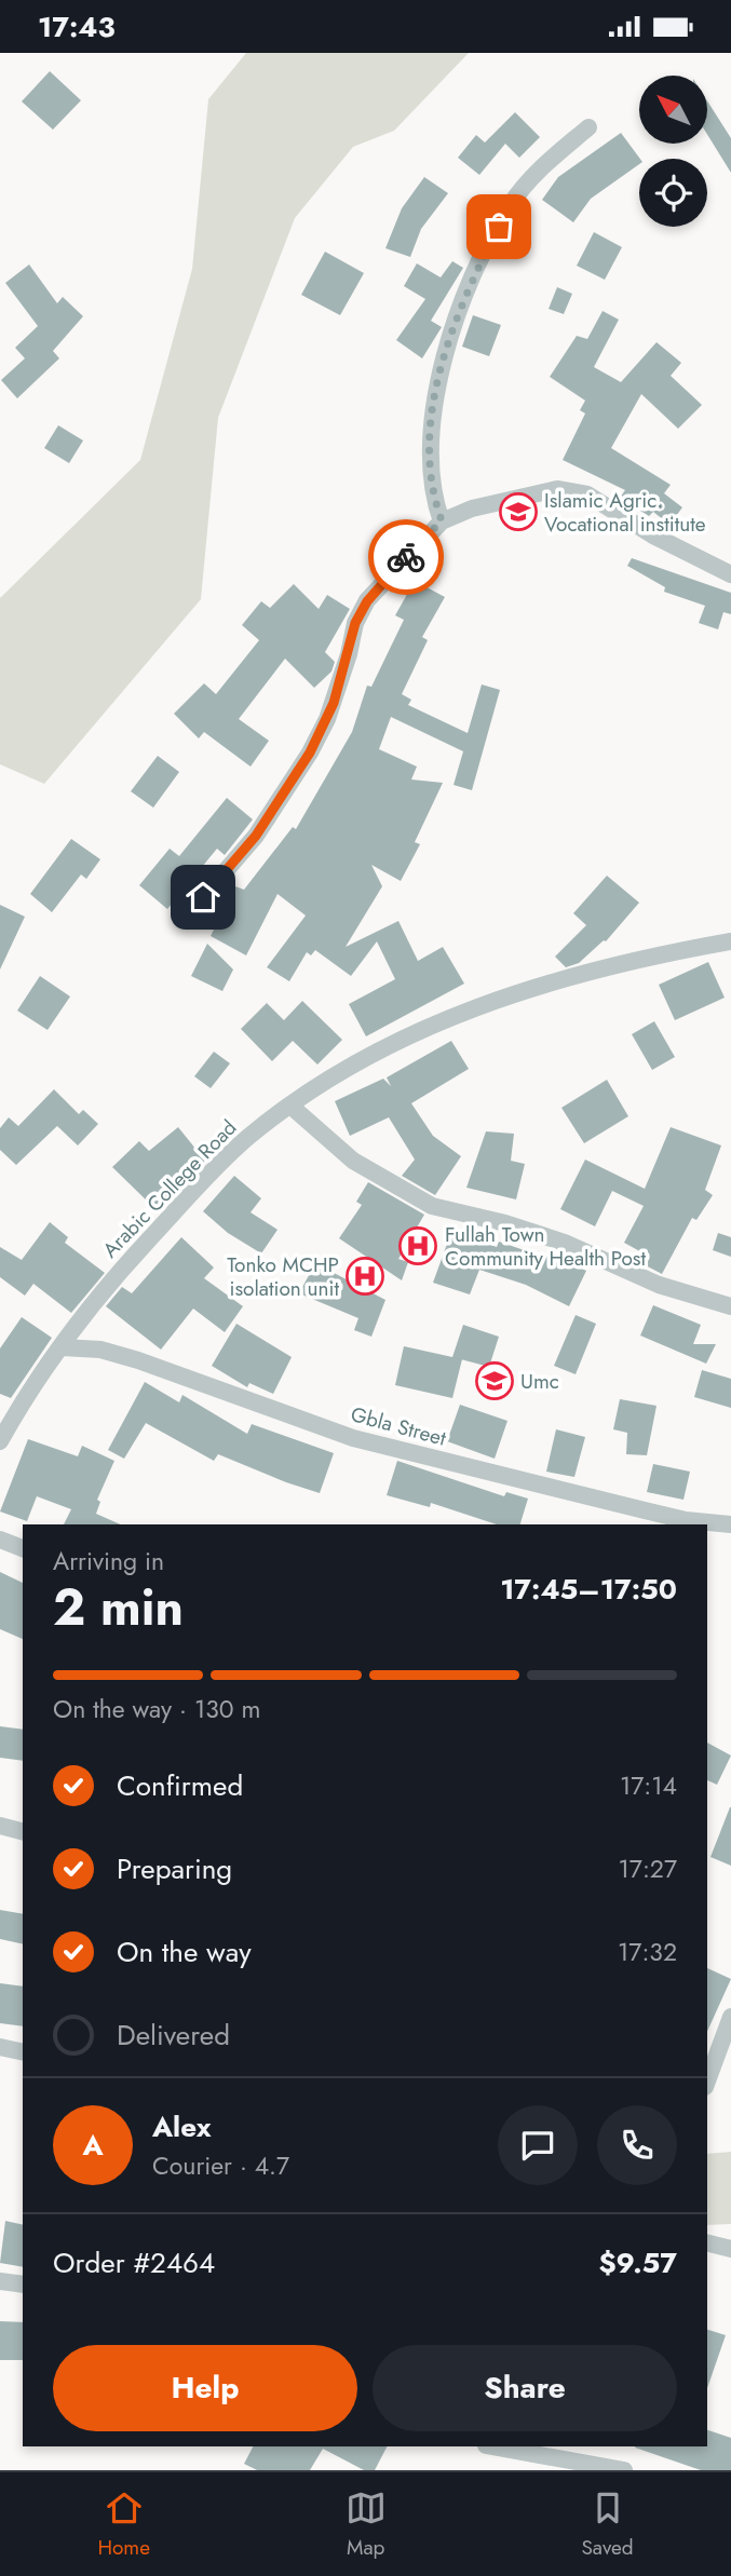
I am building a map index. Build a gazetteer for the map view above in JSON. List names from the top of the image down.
{
  "streets": {
    "street": ["Arabic College Road", "Gbla Street"]
  },
  "crossings": [
    ["Arabic College Road", "Gbla Street"]
  ],
  "places": {
    "school or university": ["Islamic Agric. Vocational institute", "Umc"],
    "hospital": ["Fullah Town Community Health Post", "Tonko MCHP isolation unit"]
  },
  "north": "top left",
  "page": {
    "status": "17:43",
    "heading": ["2 min", "Arriving in", "17:45–17:50"],
    "panel": [
      "Alex",
      "Courier · 4.7",
      "Order #2464",
      "$9.57"
    ],
    "bar": "On the way · 130 m",
    "list": [
      ["Confirmed", "17:14"],
      ["Preparing", "17:27"],
      ["On the way", "17:32"],
      "Delivered"
    ],
    "round": "A",
    "buttons": ["Help", "Share"],
    "tabs": ["Home", "Map", "Saved"]
  }
}
